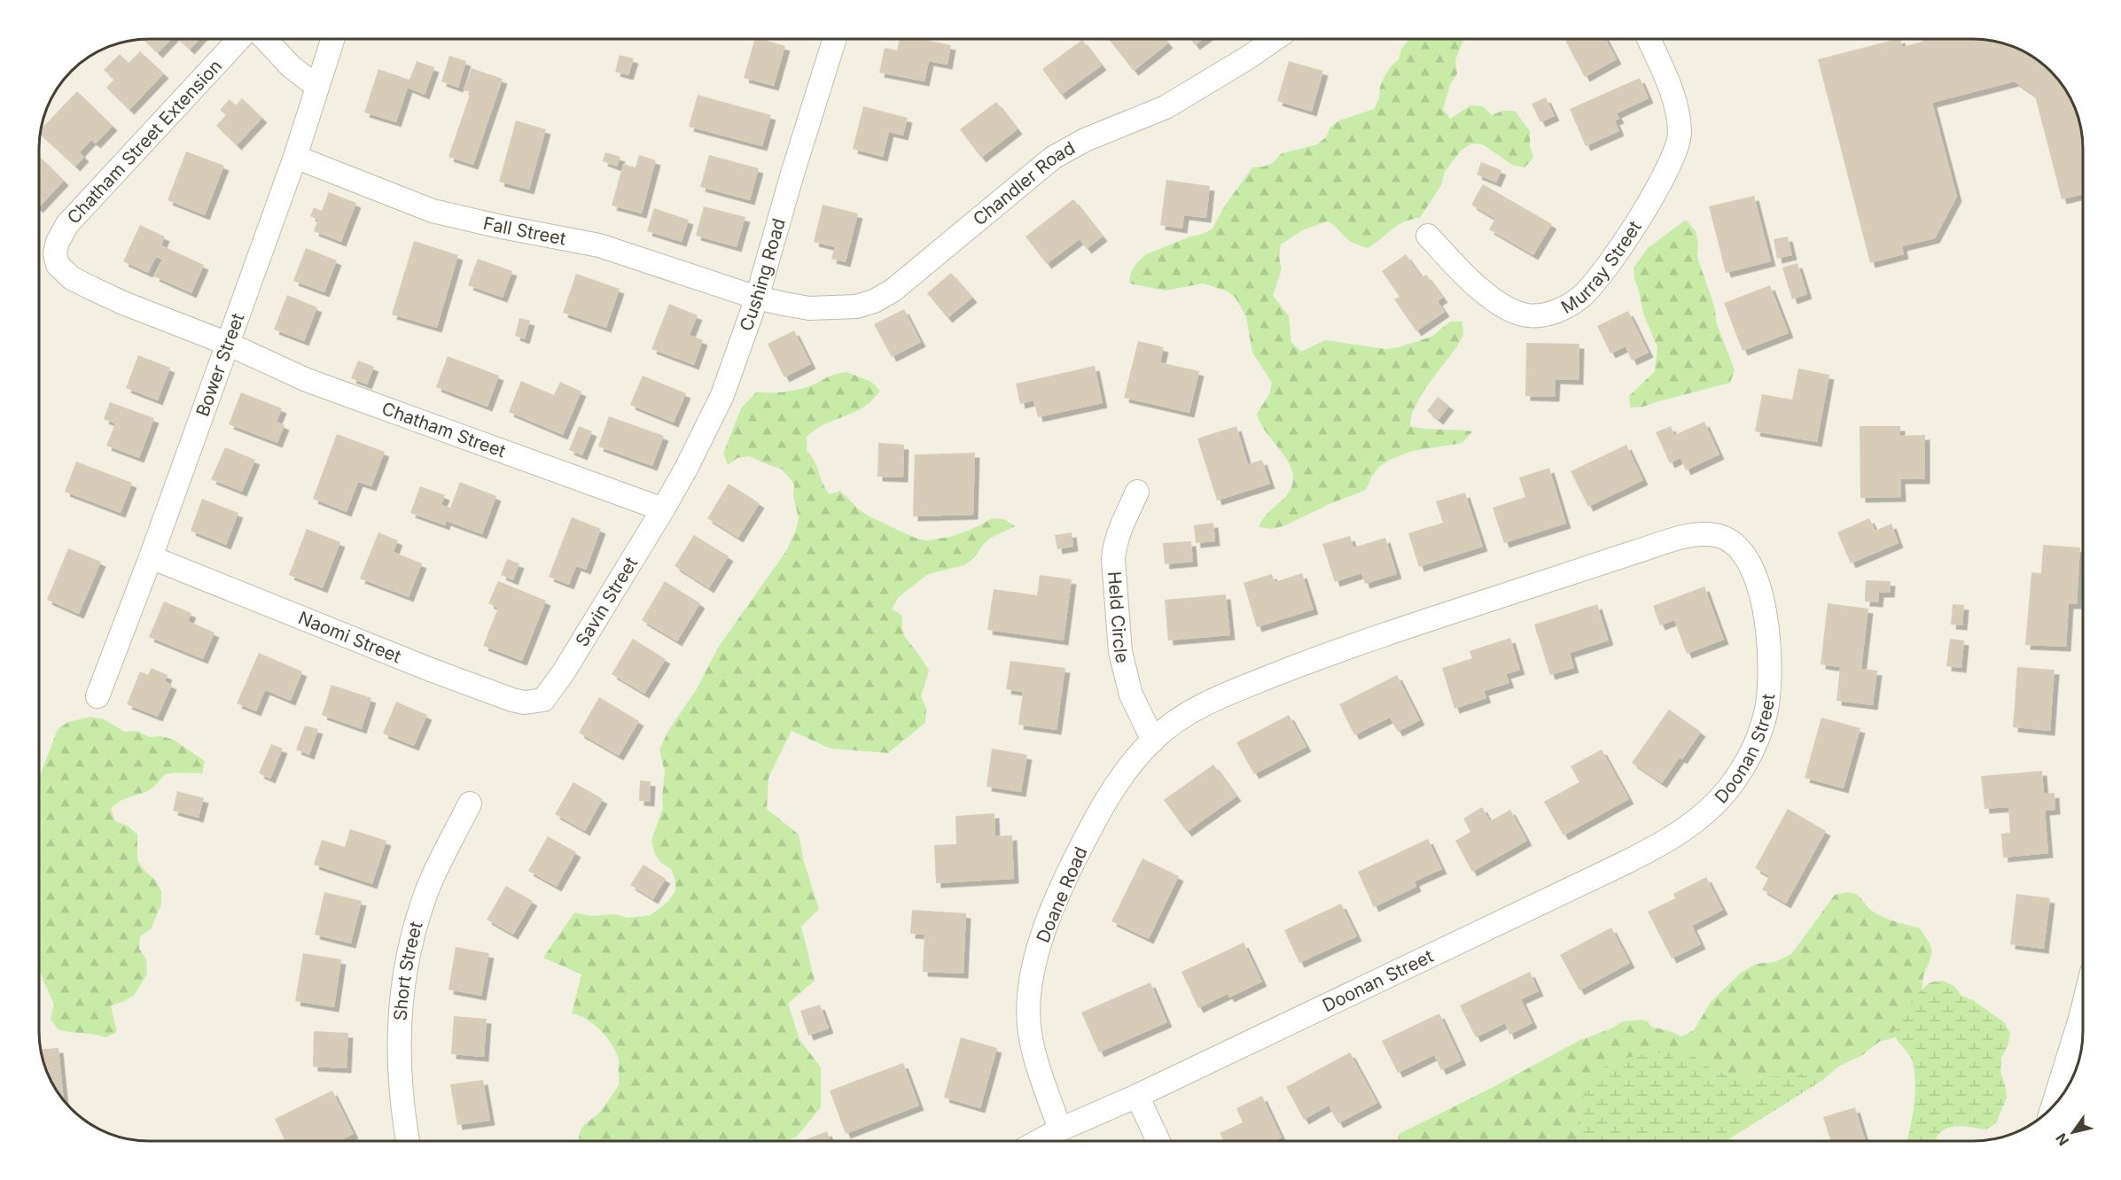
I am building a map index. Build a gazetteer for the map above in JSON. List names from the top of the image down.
{
  "streets": {
    "street": [
      "Chatham Street Extension",
      "Chandler Road",
      "Fall Street",
      "Murray Street",
      "Cushing Road",
      "Bower Street",
      "Chatham Street",
      "Savin Street",
      "Held Circle",
      "Naomi Street",
      "Doonan Street",
      "Doane Road",
      "Short Street"
    ]
  },
  "crossings": [
    ["Chatham Street Extension", "Bower Street"],
    ["Chatham Street Extension", "Chatham Street"],
    ["Chandler Road", "Fall Street"],
    ["Chandler Road", "Cushing Road"],
    ["Fall Street", "Cushing Road"],
    ["Fall Street", "Bower Street"],
    ["Cushing Road", "Chatham Street"],
    ["Cushing Road", "Savin Street"],
    ["Bower Street", "Chatham Street"],
    ["Bower Street", "Naomi Street"],
    ["Chatham Street", "Savin Street"],
    ["Savin Street", "Naomi Street"],
    ["Held Circle", "Doonan Street"],
    ["Held Circle", "Doane Road"],
    ["Doonan Street", "Doane Road"]
  ],
  "north": "bottom left"
}
